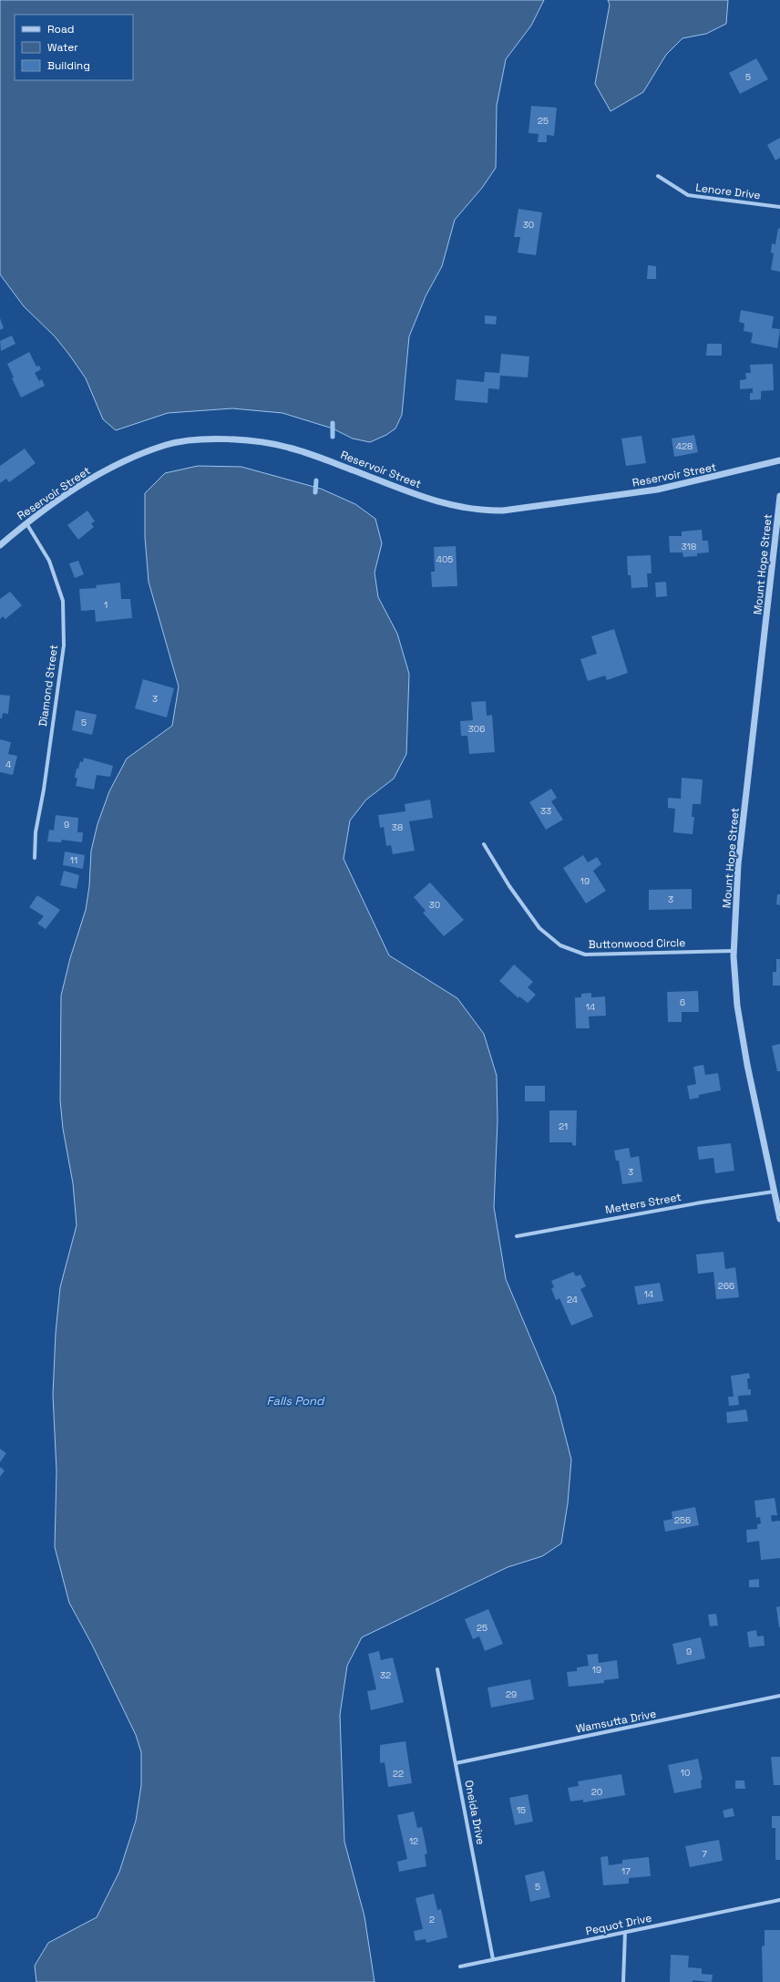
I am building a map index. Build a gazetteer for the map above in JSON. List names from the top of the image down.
{
  "streets": {
    "street": [
      "Lenore Drive",
      "Reservoir Street",
      "Mount Hope Street",
      "Diamond Street",
      "Buttonwood Circle",
      "Metters Street",
      "Wamsutta Drive",
      "Oneida Drive",
      "Pequot Drive"
    ]
  },
  "crossings": [
    ["Reservoir Street", "Diamond Street"],
    ["Mount Hope Street", "Buttonwood Circle"],
    ["Mount Hope Street", "Metters Street"],
    ["Wamsutta Drive", "Oneida Drive"],
    ["Oneida Drive", "Pequot Drive"]
  ],
  "water": ["Falls Pond"],
  "house_numbers": [
    "5",
    "25",
    "30",
    "428",
    "318",
    "405",
    "1",
    "3",
    "5",
    "306",
    "4",
    "33",
    "9",
    "38",
    "11",
    "19",
    "3",
    "30",
    "6",
    "14",
    "21",
    "3",
    "266",
    "14",
    "24",
    "256",
    "25",
    "9",
    "19",
    "32",
    "29",
    "10",
    "22",
    "20",
    "15",
    "12",
    "7",
    "17",
    "5",
    "2"
  ],
  "legend": ["Road", "Water", "Building"]
}
